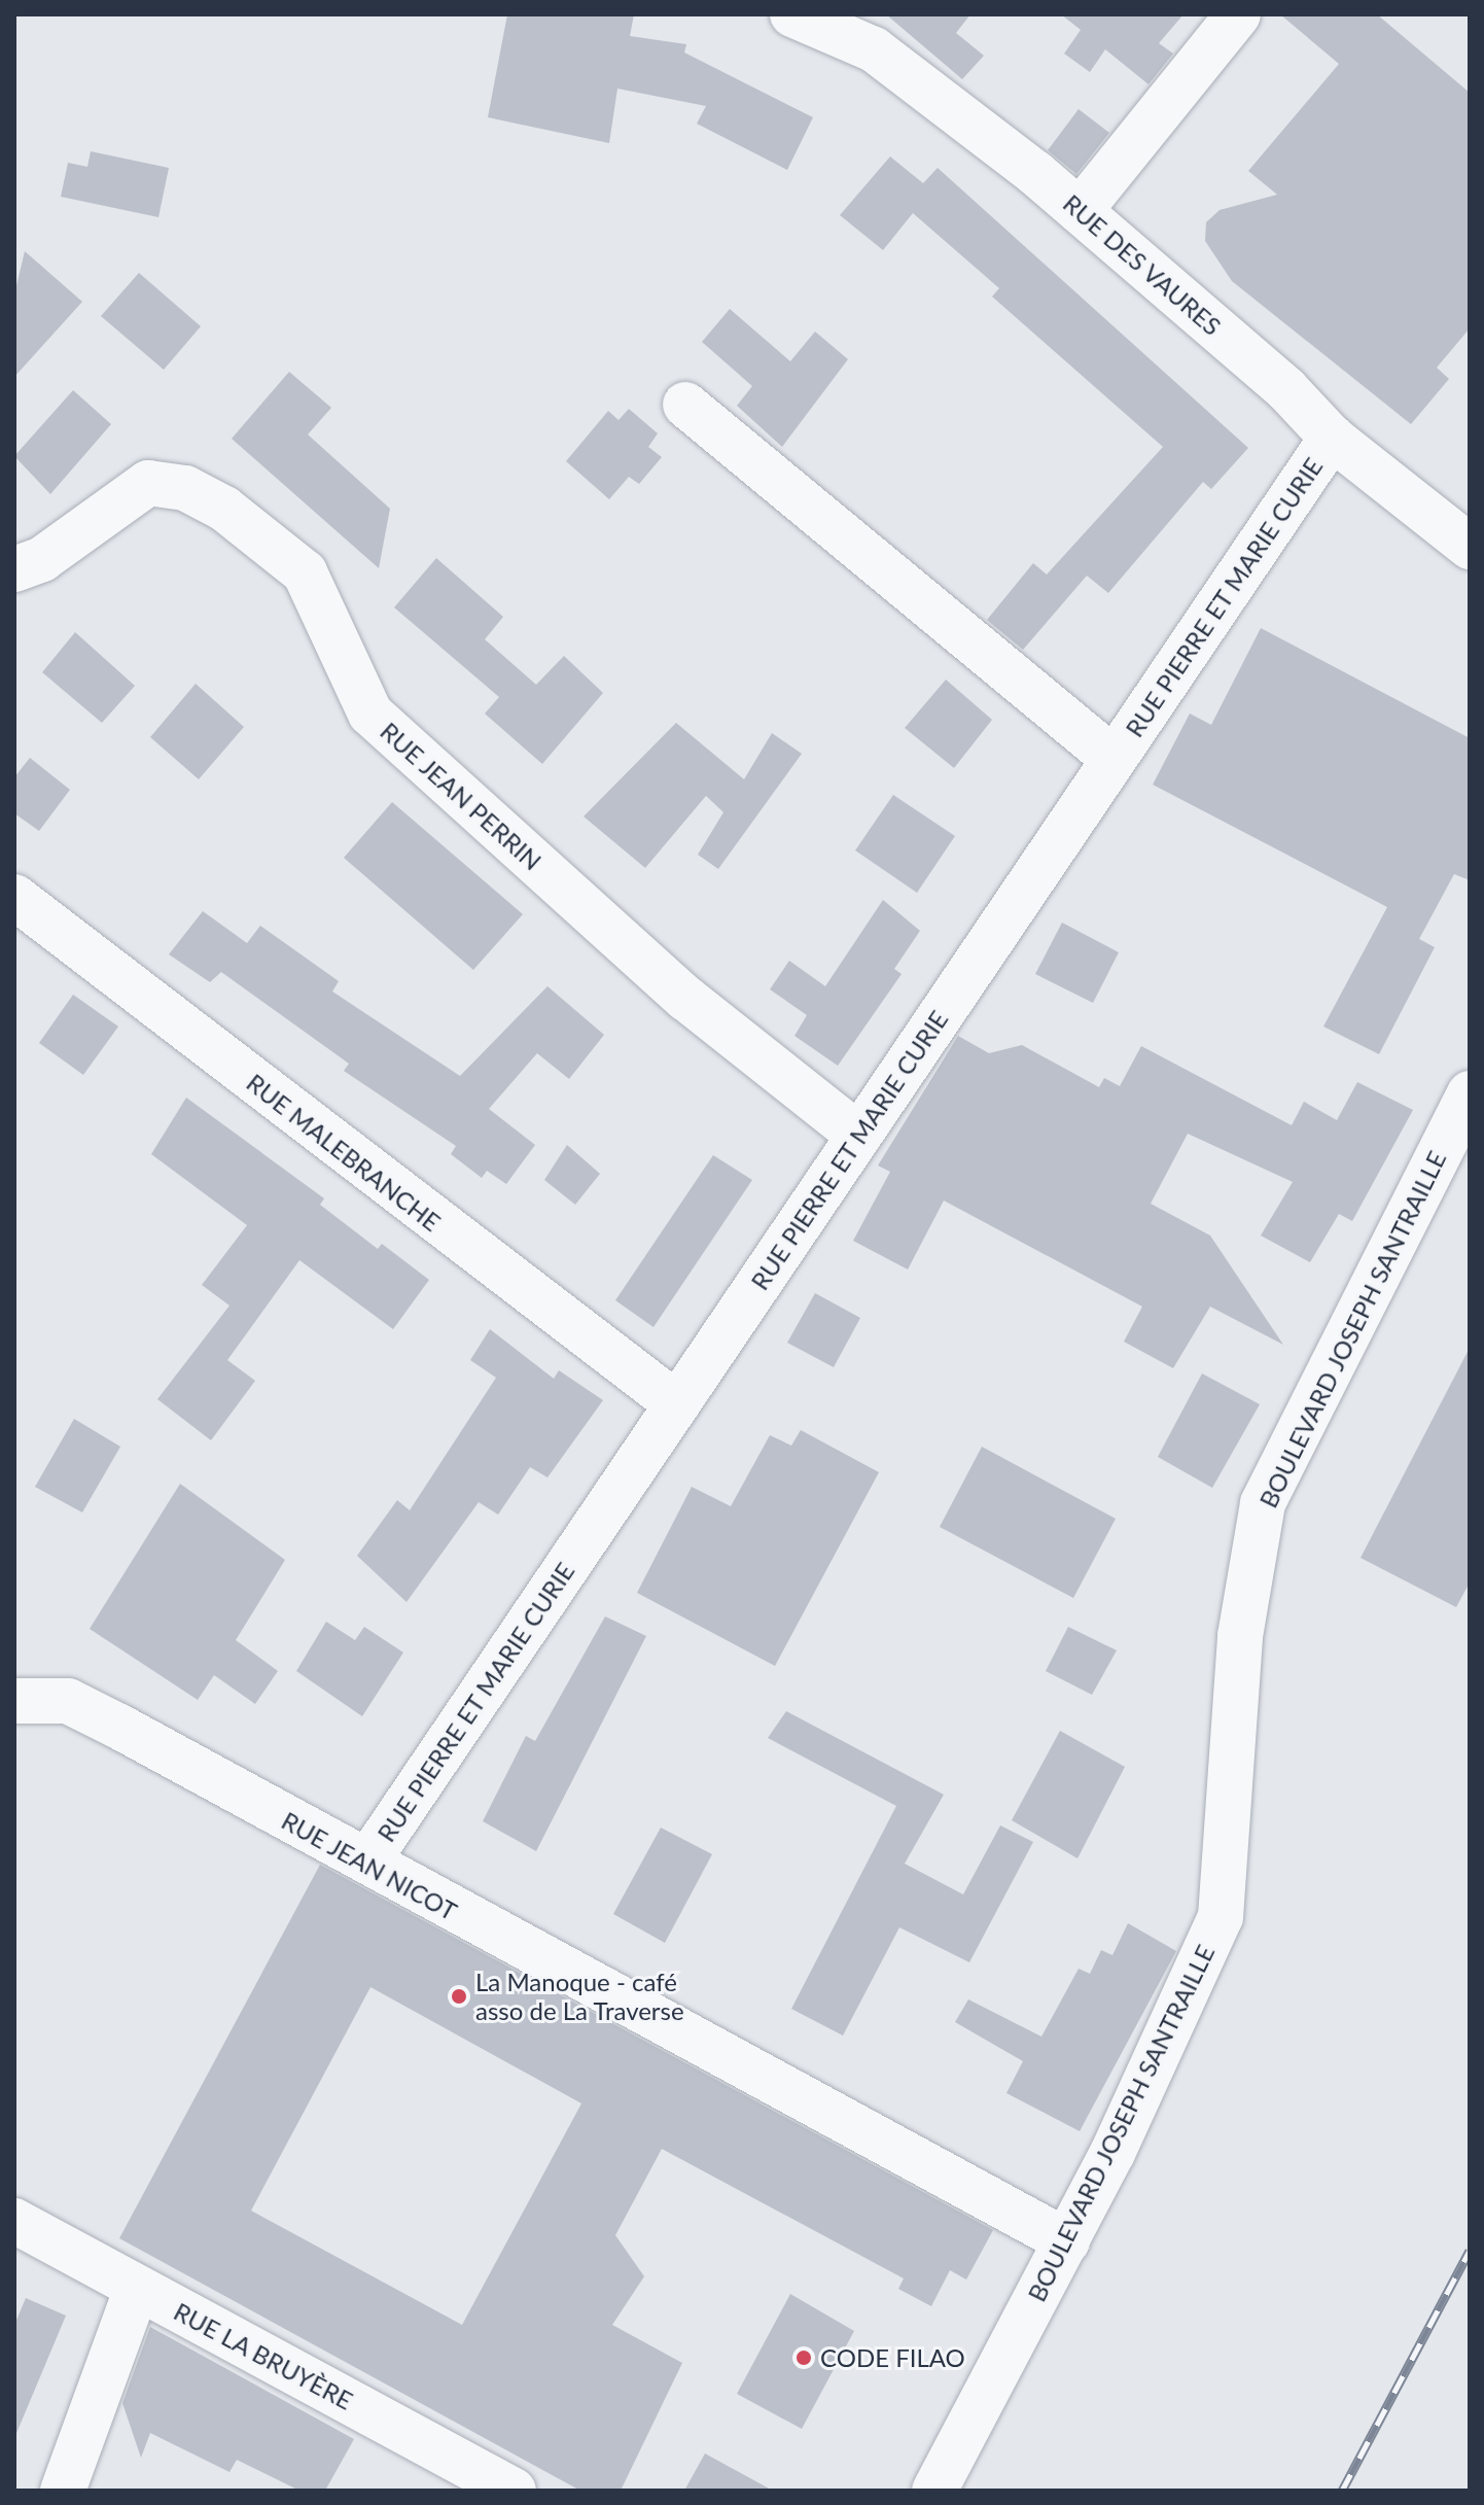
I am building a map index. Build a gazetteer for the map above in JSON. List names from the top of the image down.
{
  "streets": {
    "street": [
      "RUE DES VAURES",
      "RUE PIERRE ET MARIE CURIE",
      "RUE JEAN PERRIN",
      "RUE MALEBRANCHE",
      "BOULEVARD JOSEPH SANTRAILLE",
      "RUE JEAN NICOT",
      "RUE LA BRUYÈRE"
    ]
  },
  "crossings": [
    ["RUE DES VAURES", "RUE PIERRE ET MARIE CURIE"],
    ["RUE PIERRE ET MARIE CURIE", "RUE JEAN PERRIN"],
    ["RUE PIERRE ET MARIE CURIE", "RUE MALEBRANCHE"],
    ["RUE PIERRE ET MARIE CURIE", "RUE JEAN NICOT"],
    ["BOULEVARD JOSEPH SANTRAILLE", "RUE JEAN NICOT"]
  ],
  "places": ["La Manoque - café asso de La Traverse", "CODE FILAO"]
}
